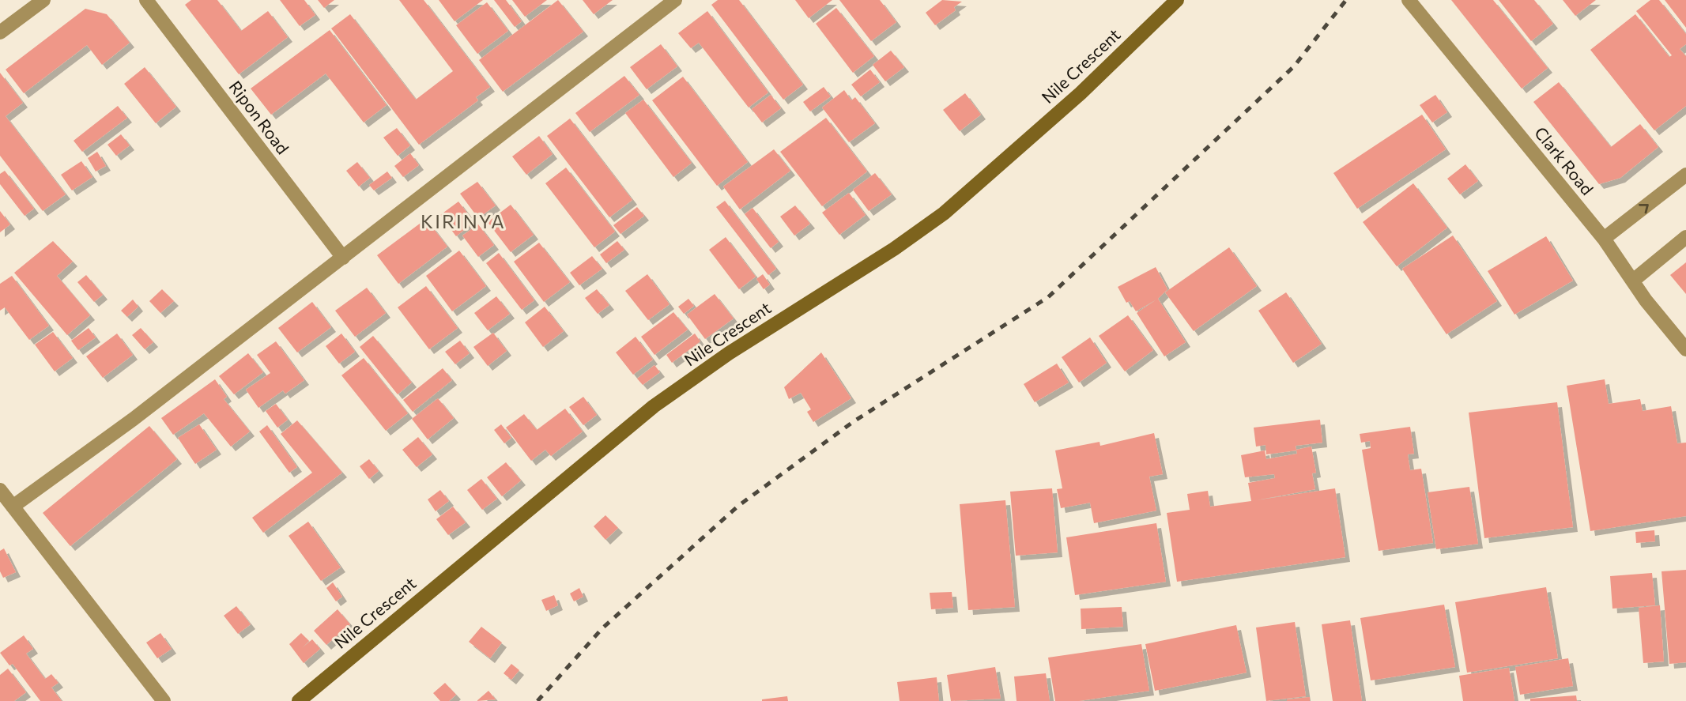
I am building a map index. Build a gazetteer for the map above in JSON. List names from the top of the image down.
{
  "streets": {
    "street": ["Nile Crescent", "Ripon Road", "Clark Road"]
  },
  "districts": ["KIRINYA"]
}
